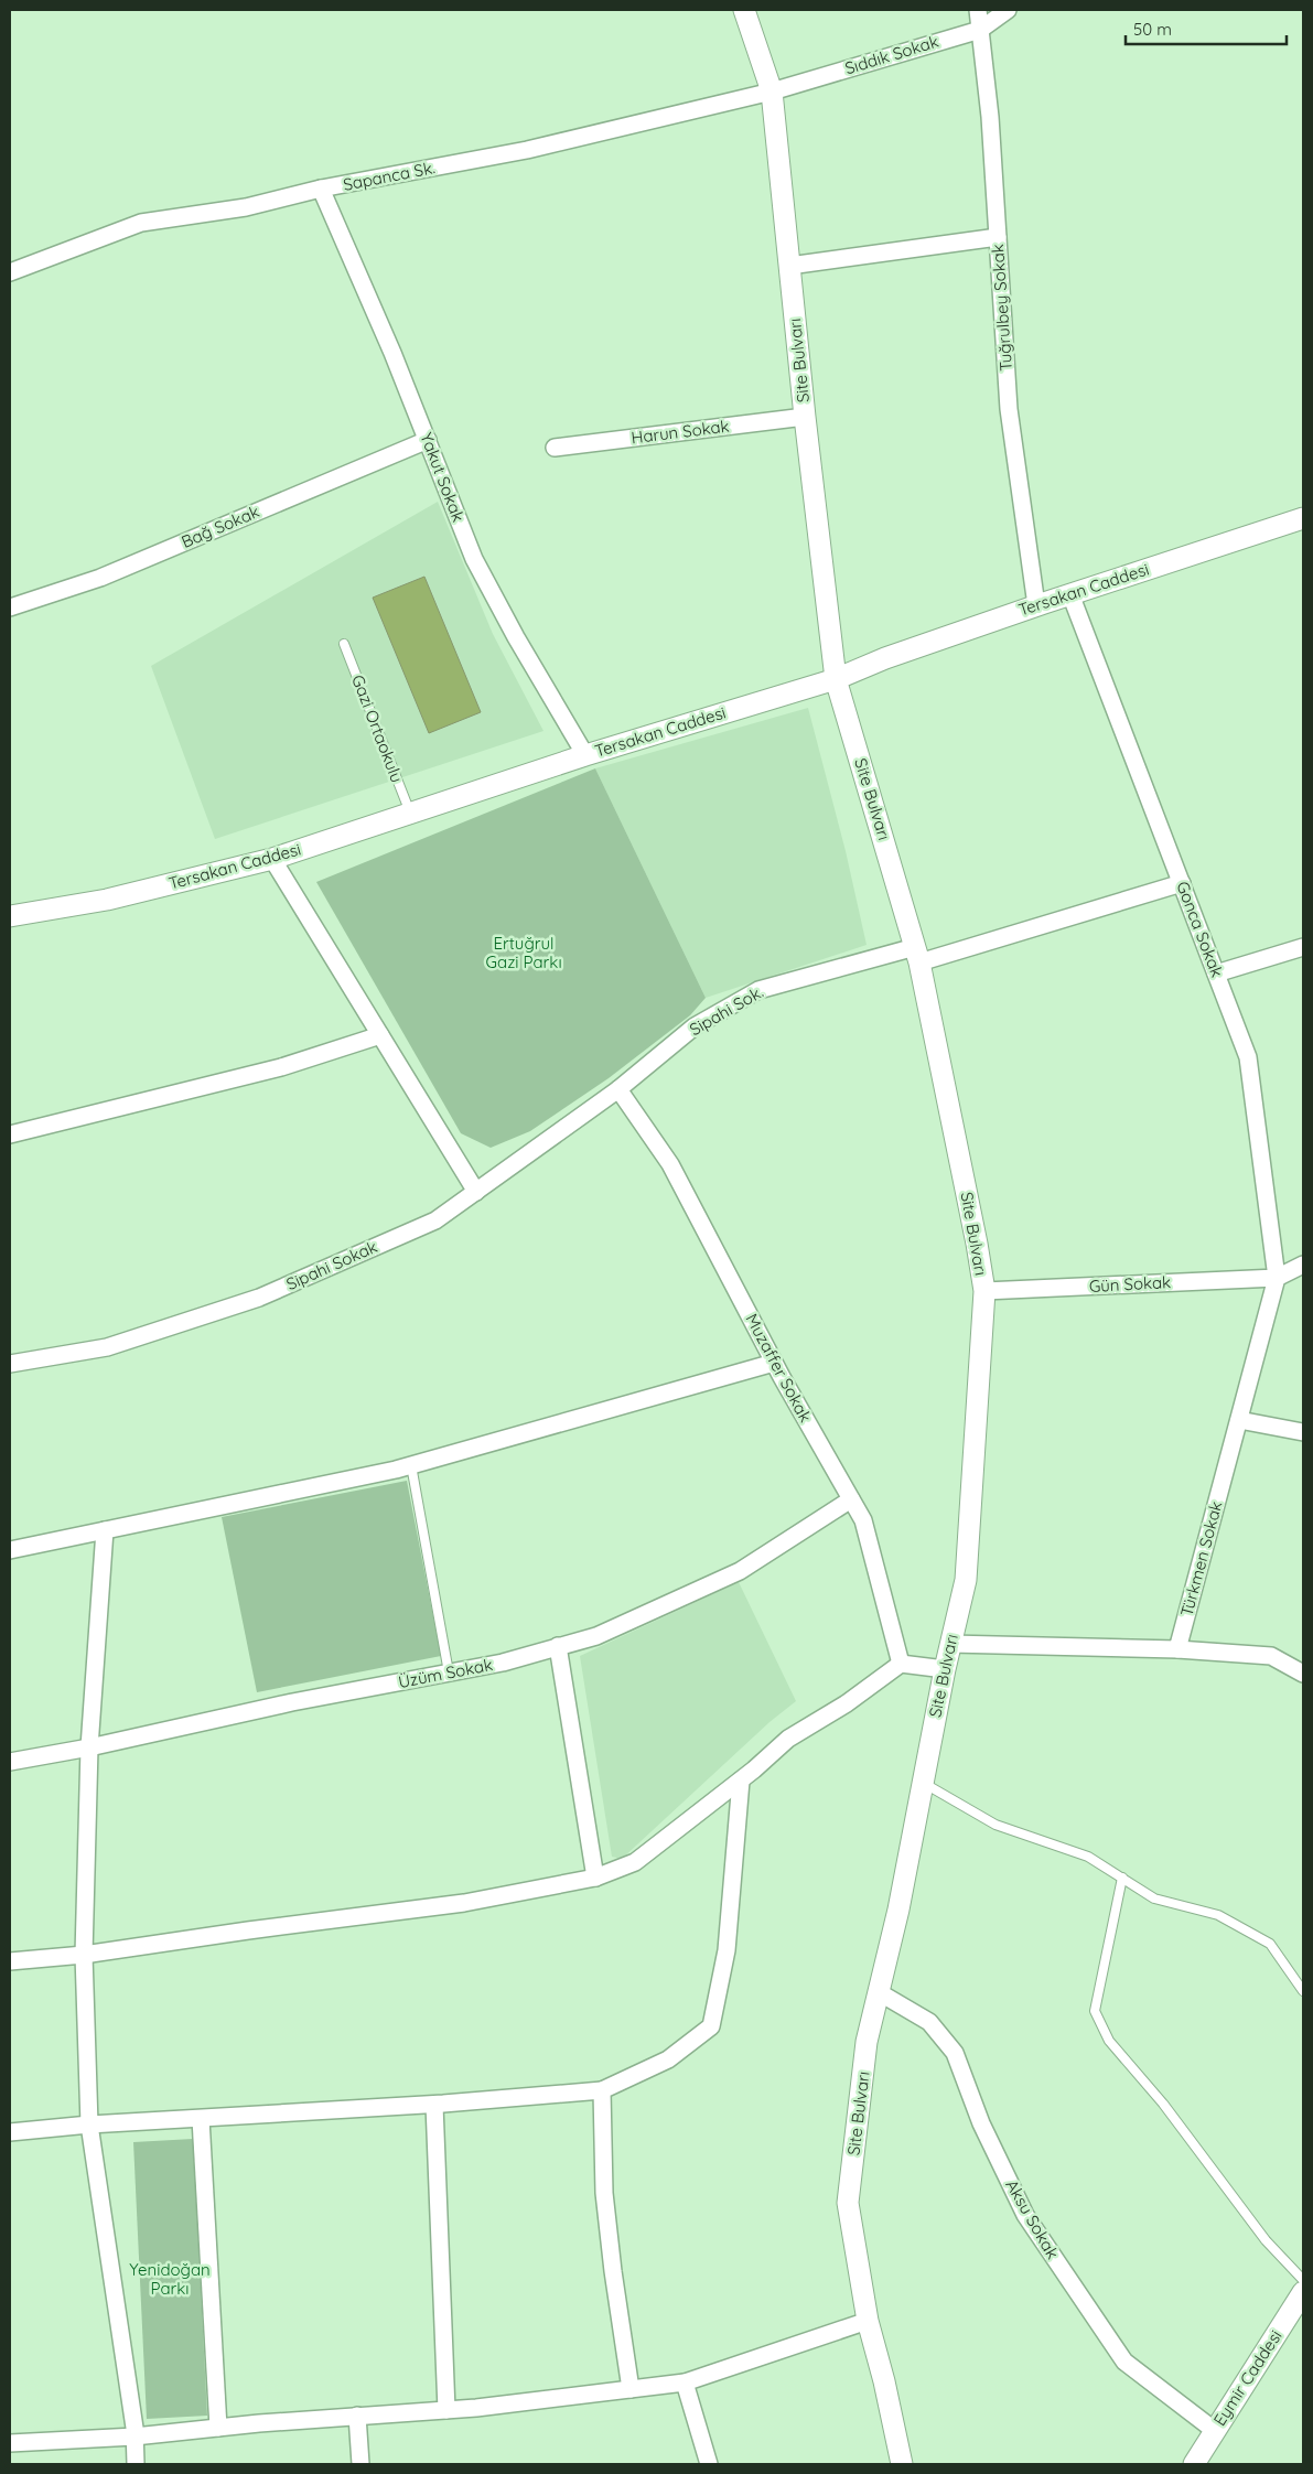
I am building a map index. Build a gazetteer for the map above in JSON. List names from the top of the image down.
{
  "streets": {
    "street": [
      "Sıddık Sokak",
      "Sapanca Sk.",
      "Tuğrulbey Sokak",
      "Site Bulvarı",
      "Harun Sokak",
      "Yakut Sokak",
      "Bağ Sokak",
      "Tersakan Caddesi",
      "Gonca Sokak",
      "Sipahi Sok.",
      "Sipahi Sokak",
      "Gün Sokak",
      "Muzaffer Sokak",
      "Türkmen Sokak",
      "Üzüm Sokak",
      "Aksu Sokak",
      "Eymir Caddesi"
    ],
    "lane": ["Gazi Ortaokulu"]
  },
  "crossings": [
    ["Sıddık Sokak", "Sapanca Sk."],
    ["Sıddık Sokak", "Tuğrulbey Sokak"],
    ["Sıddık Sokak", "Site Bulvarı"],
    ["Sapanca Sk.", "Site Bulvarı"],
    ["Sapanca Sk.", "Yakut Sokak"],
    ["Tuğrulbey Sokak", "Tersakan Caddesi"],
    ["Site Bulvarı", "Harun Sokak"],
    ["Site Bulvarı", "Tersakan Caddesi"],
    ["Site Bulvarı", "Sipahi Sok."],
    ["Site Bulvarı", "Gün Sokak"],
    ["Site Bulvarı", "Aksu Sokak"],
    ["Yakut Sokak", "Bağ Sokak"],
    ["Yakut Sokak", "Tersakan Caddesi"],
    ["Tersakan Caddesi", "Gazi Ortaokulu"],
    ["Tersakan Caddesi", "Gonca Sokak"],
    ["Gonca Sokak", "Sipahi Sok."],
    ["Gonca Sokak", "Gün Sokak"],
    ["Gonca Sokak", "Türkmen Sokak"],
    ["Sipahi Sok.", "Sipahi Sokak"],
    ["Sipahi Sok.", "Muzaffer Sokak"],
    ["Sipahi Sokak", "Muzaffer Sokak"],
    ["Gün Sokak", "Türkmen Sokak"],
    ["Muzaffer Sokak", "Üzüm Sokak"],
    ["Aksu Sokak", "Eymir Caddesi"]
  ],
  "parks": ["Ertuğrul Gazi Parkı", "Yenidoğan Parkı"],
  "scale_bar": "50 m"
}
